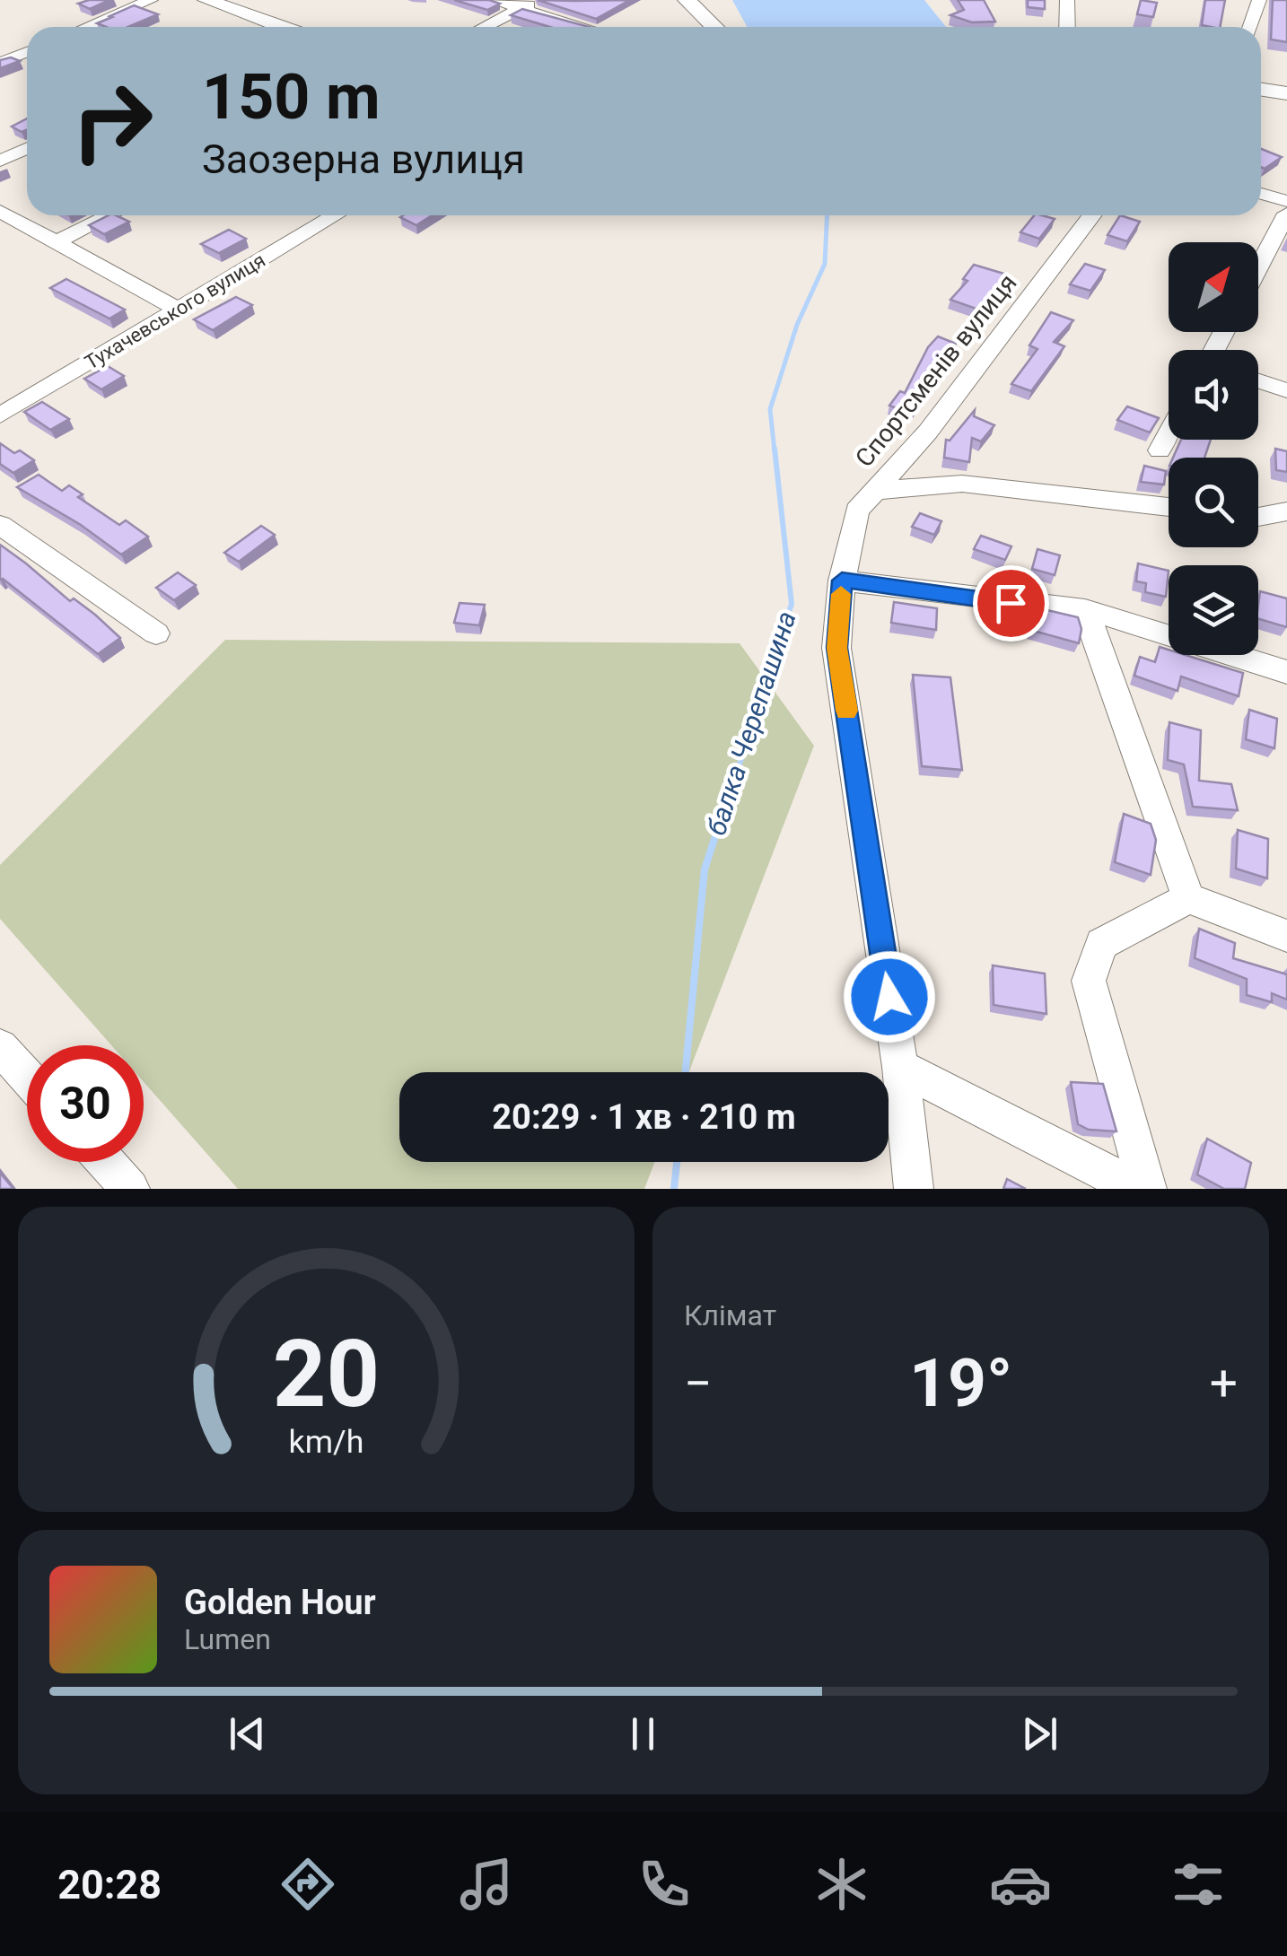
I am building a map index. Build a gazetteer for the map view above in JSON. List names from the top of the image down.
{
  "streets": {
    "street": ["Тухачевського вулиця", "Спортсменів вулиця"]
  },
  "water": ["балка Черепашина"],
  "north": "top right",
  "page": {
    "turn": ["150 m", "Заозерна вулиця"],
    "limit": "30",
    "trip": "20:29 · 1 хв · 210 m",
    "tile": "Клімат",
    "heat": ["−", "19°", "+"],
    "song": ["Golden Hour", "Lumen"],
    "tabs": "20:28",
    "gauge": ["20", "km/h"]
  }
}
